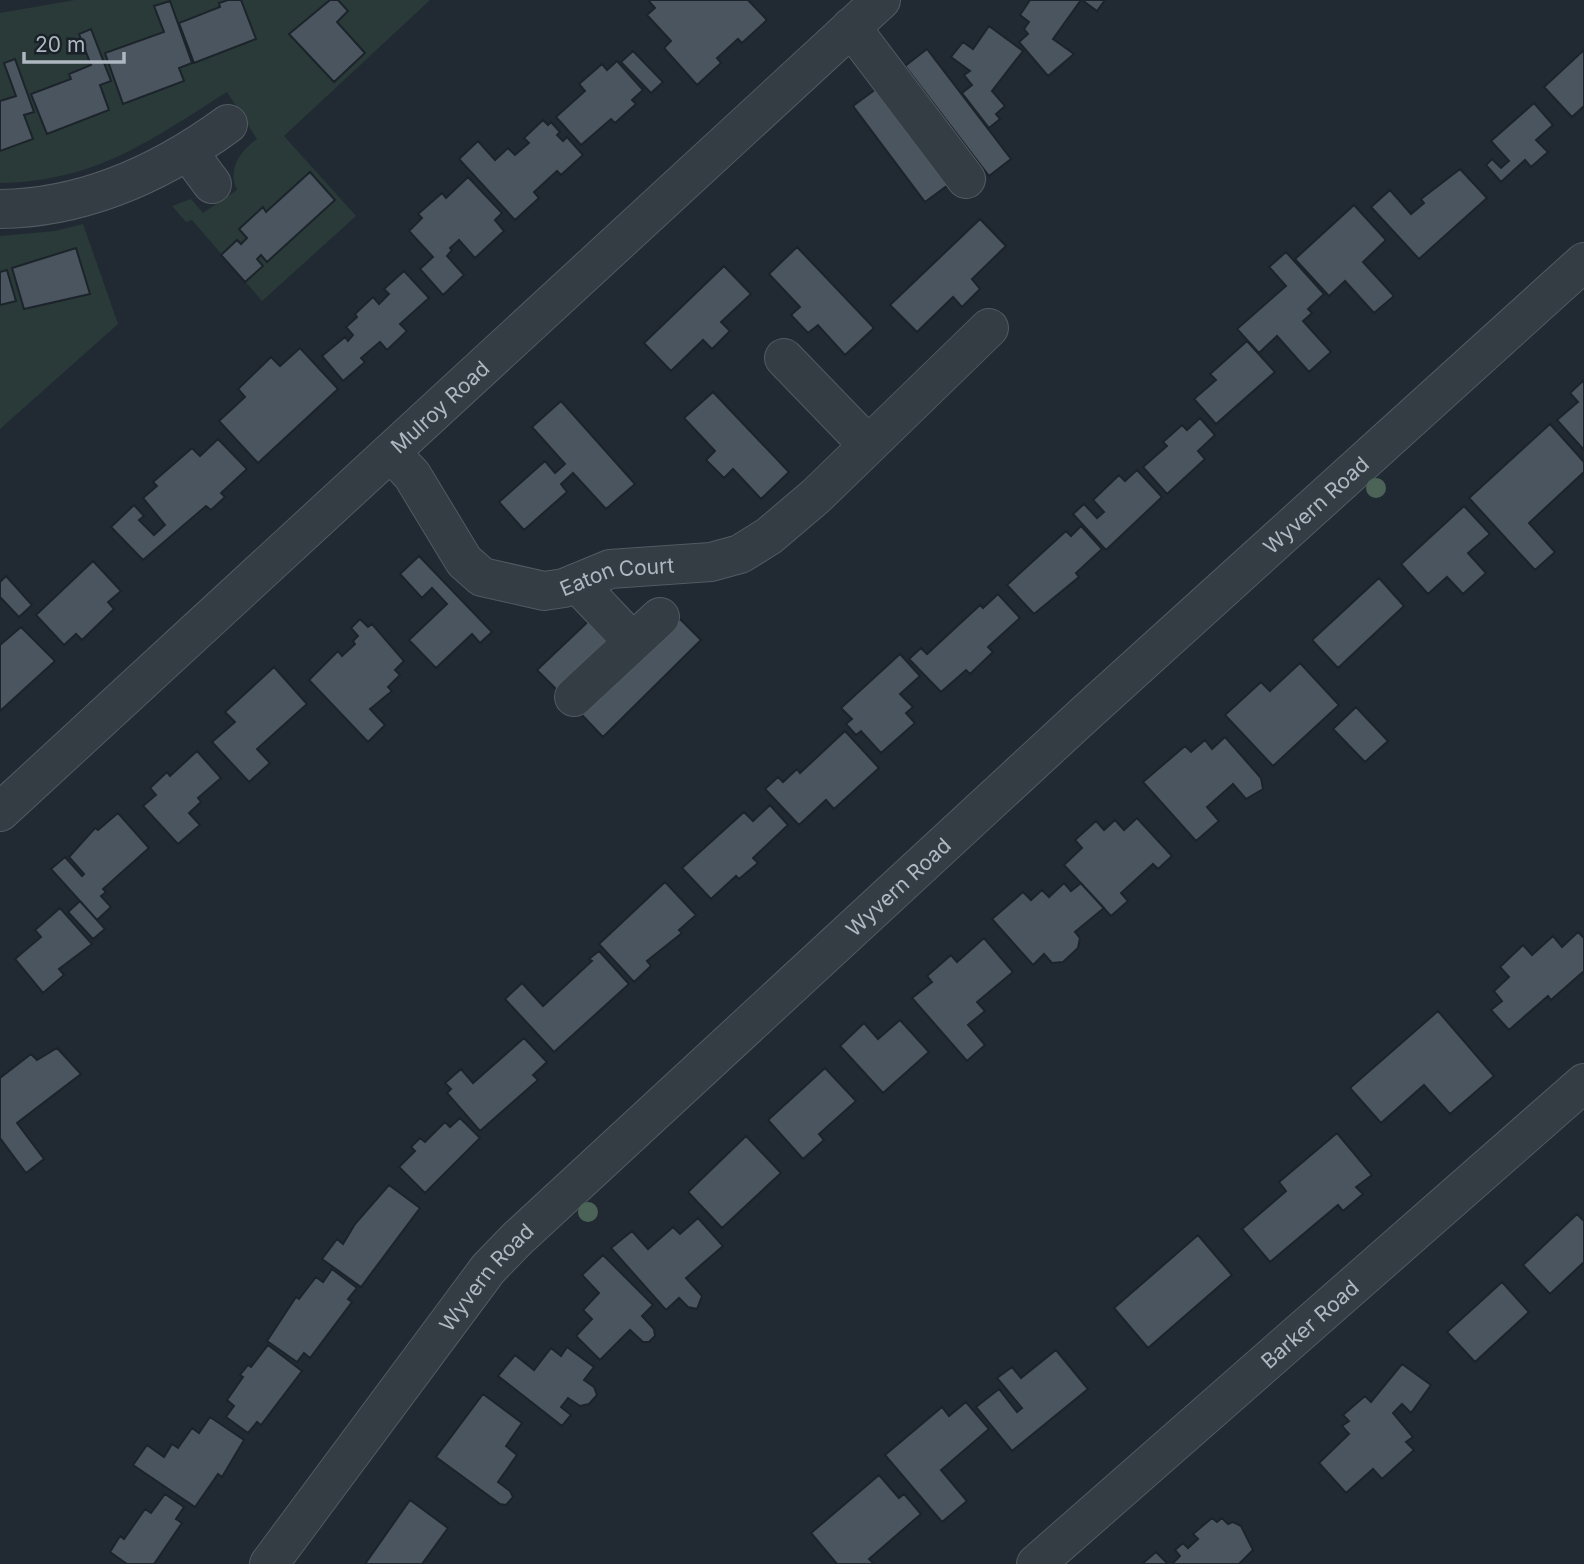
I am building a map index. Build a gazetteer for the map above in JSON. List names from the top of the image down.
{
  "streets": {
    "street": [
      "Mulroy Road",
      "Wyvern Road",
      "Eaton Court",
      "Barker Road"
    ]
  },
  "crossings": [
    ["Mulroy Road", "Eaton Court"]
  ],
  "scale_bar": "20 m"
}
